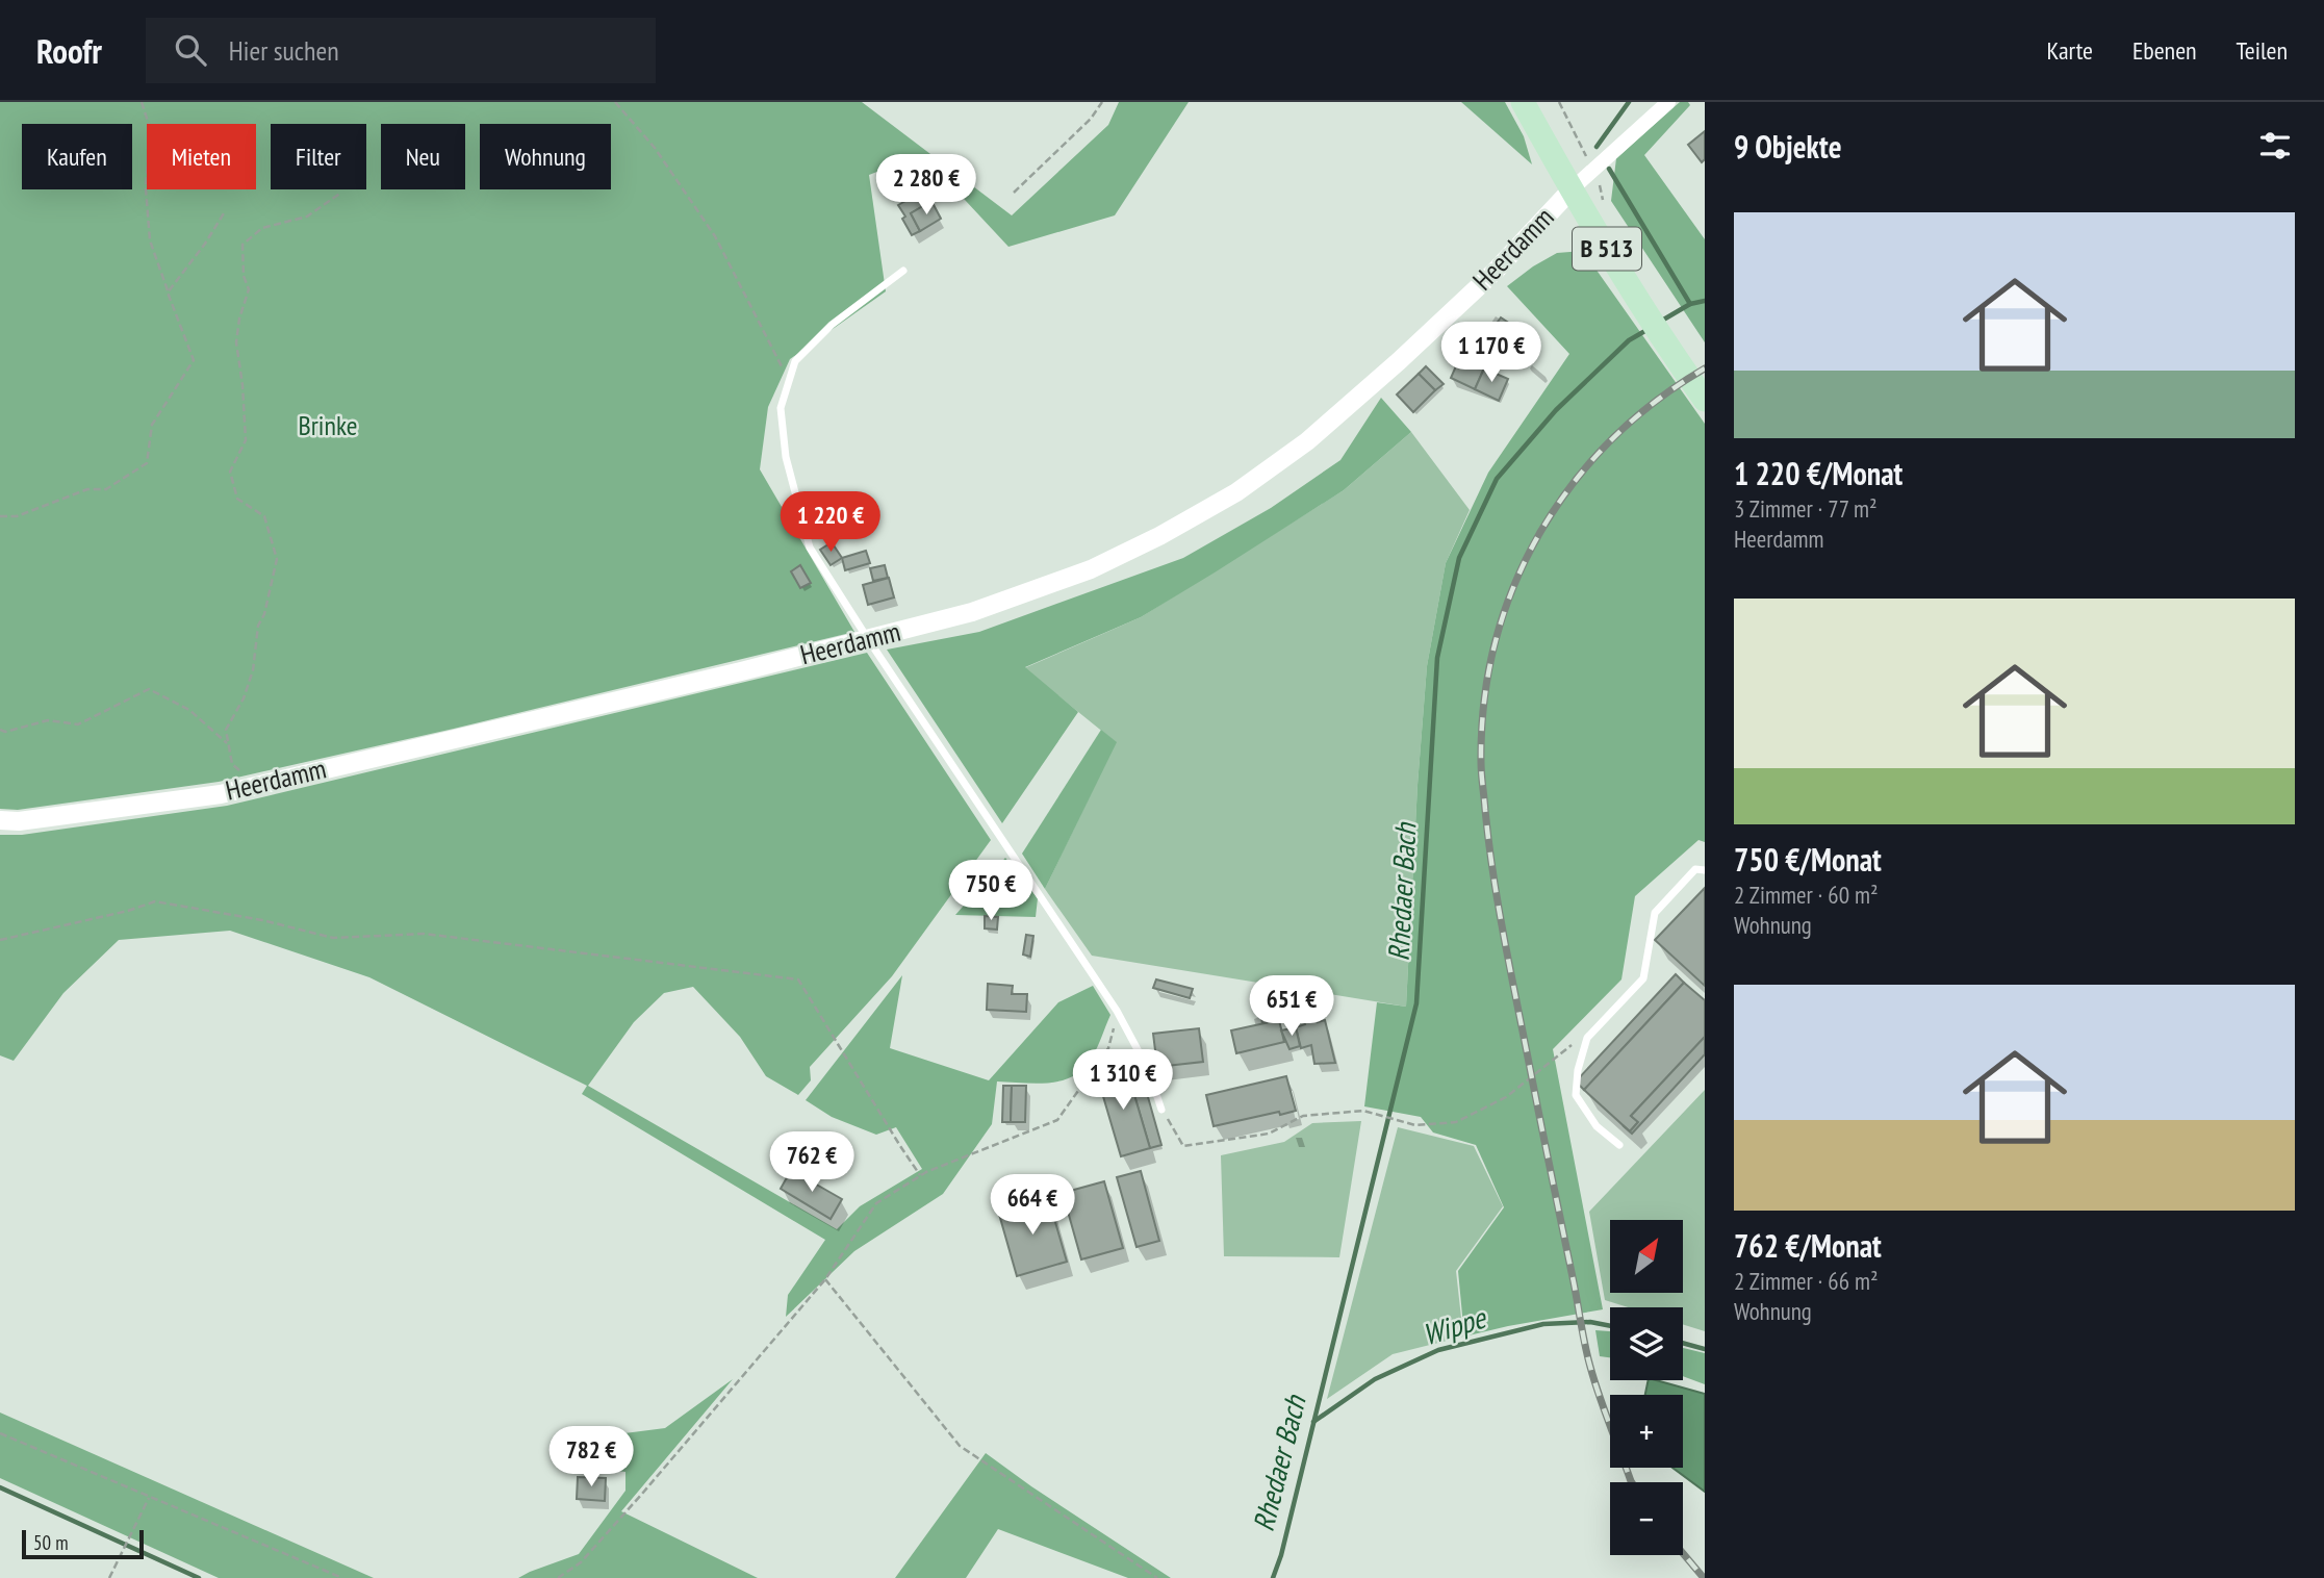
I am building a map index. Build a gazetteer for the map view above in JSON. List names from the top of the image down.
{
  "streets": {
    "main road": ["B 513"],
    "street": ["Heerdamm"]
  },
  "crossings": [
    ["Heerdamm", "B 513"]
  ],
  "water": ["Rhedaer Bach", "Wippe"],
  "parks": ["Brinke"],
  "scale_bar": "50 m",
  "north": "top right",
  "page": {
    "header": "Roofr",
    "search": "Hier suchen",
    "nav": ["Karte", "Ebenen", "Teilen"],
    "heading": "9 Objekte",
    "chip": [
      "Kaufen",
      "Mieten",
      "Filter",
      "Neu",
      "Wohnung"
    ],
    "price": [
      "2 280 €",
      "1 170 €",
      "1 220 €",
      "750 €",
      "651 €",
      "1 310 €",
      "762 €",
      "664 €",
      "782 €"
    ],
    "list": [
      {
        "name": "1 220 €/Monat",
        "note": "3 Zimmer · 77 m² · Heerdamm"
      },
      {
        "name": "750 €/Monat",
        "note": "2 Zimmer · 60 m² · Wohnung"
      },
      {
        "name": "762 €/Monat",
        "note": "2 Zimmer · 66 m² · Wohnung"
      }
    ],
    "map_buttons": ["+", "−"],
    "scale": "50 m"
  }
}
